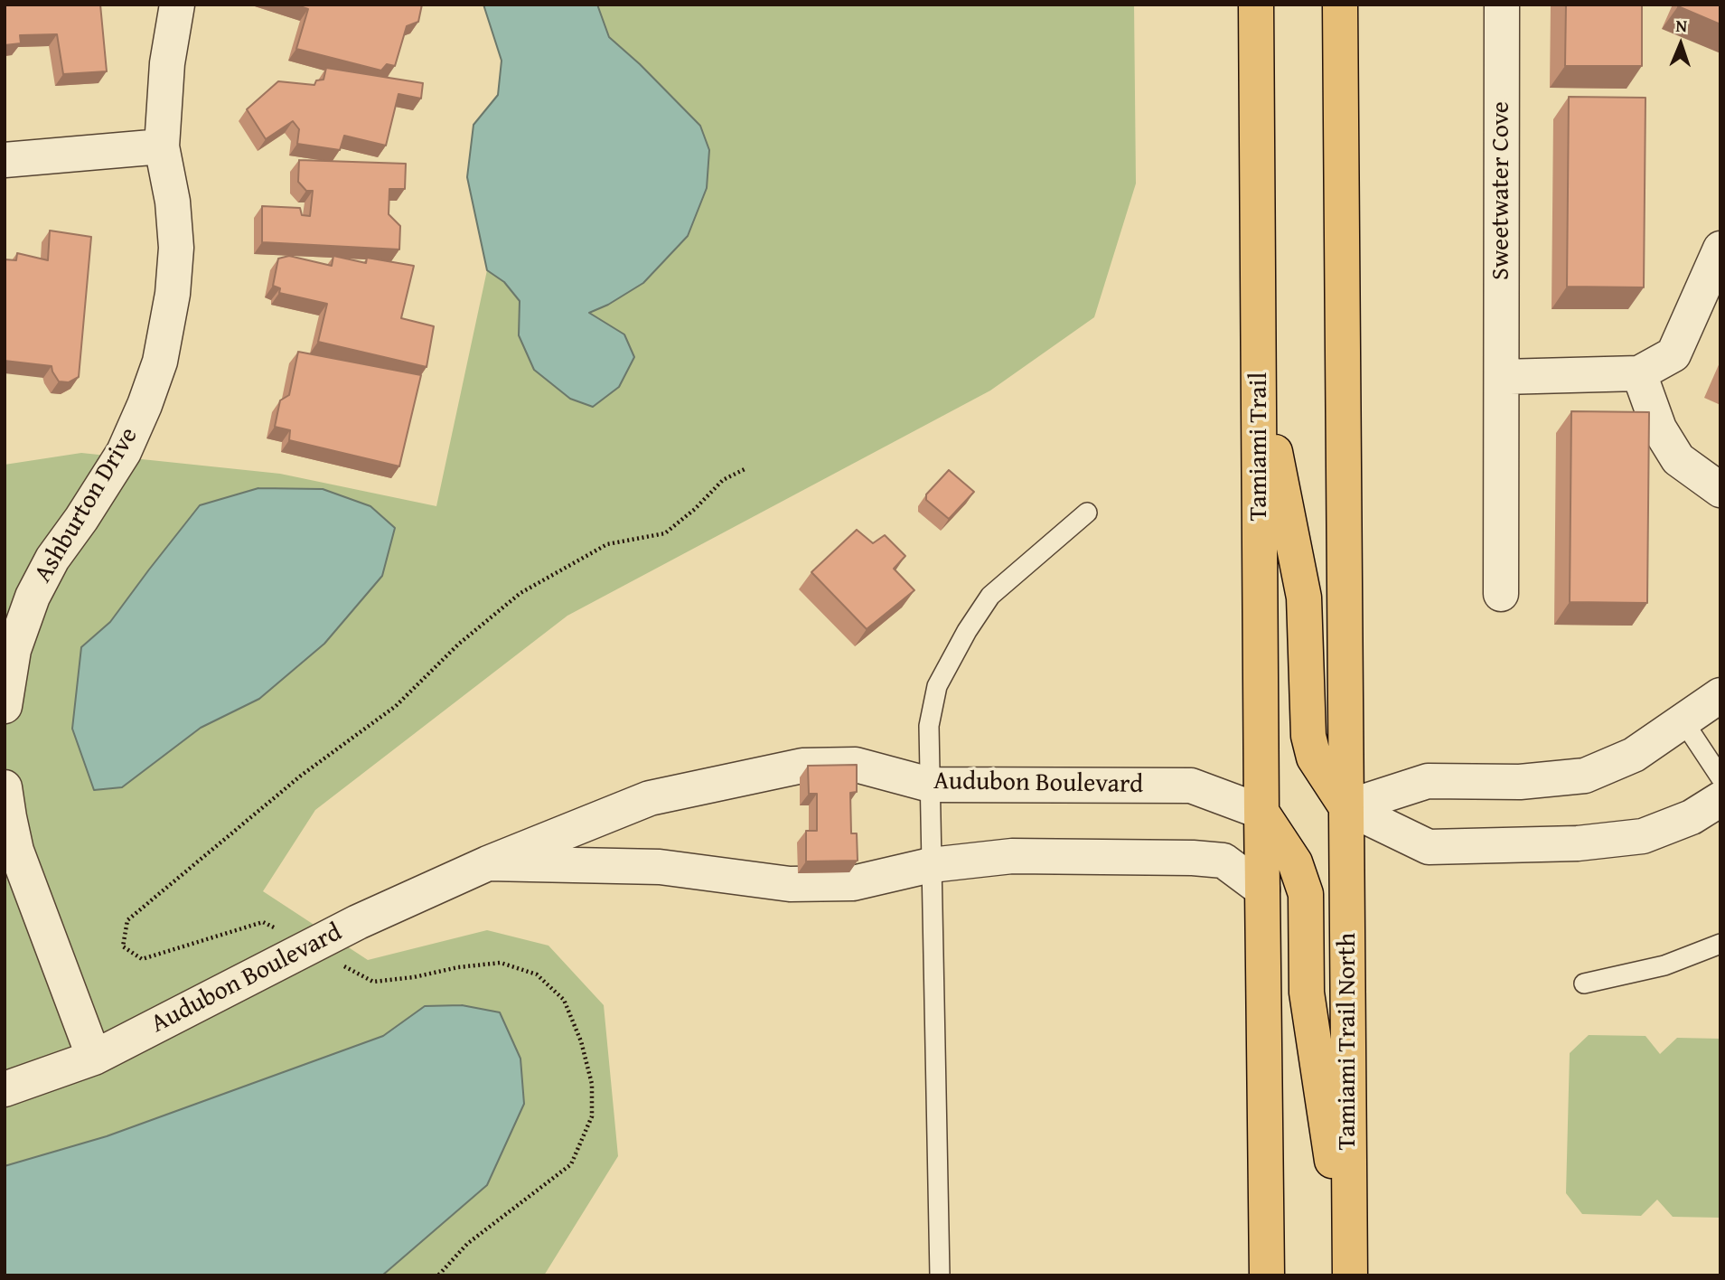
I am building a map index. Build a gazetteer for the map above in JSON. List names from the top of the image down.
{
  "streets": {
    "main road": ["Tamiami Trail", "Tamiami Trail North"],
    "street": ["Sweetwater Cove", "Ashburton Drive", "Audubon Boulevard"]
  },
  "crossings": [
    ["Tamiami Trail", "Audubon Boulevard"]
  ],
  "north": "top"
}
